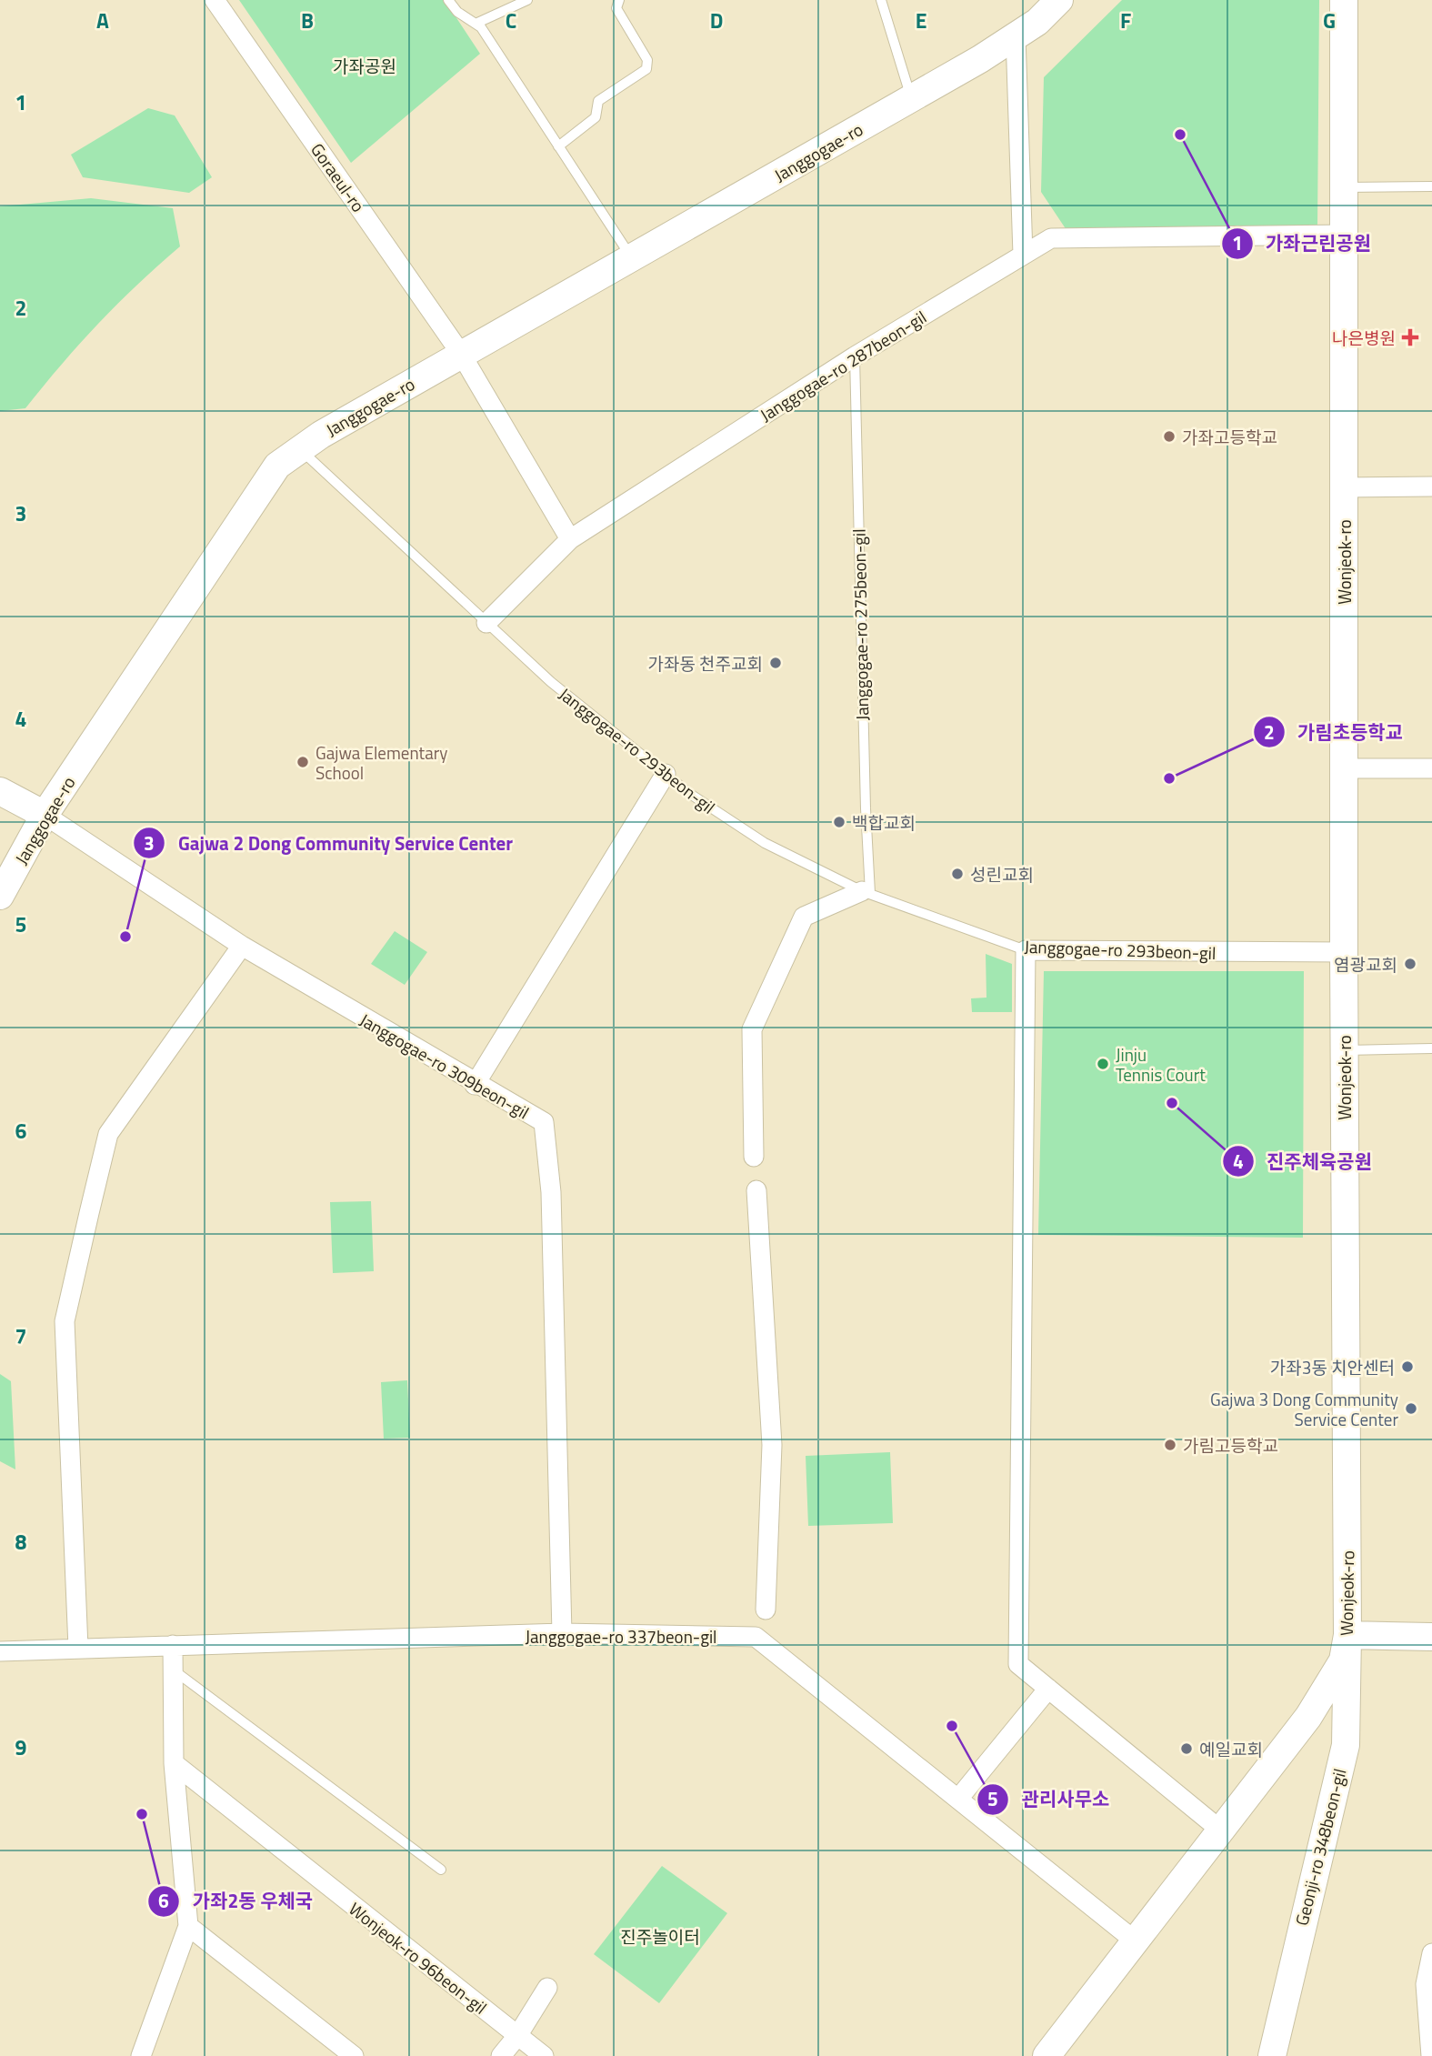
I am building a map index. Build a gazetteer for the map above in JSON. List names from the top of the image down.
{
  "streets": {
    "street": [
      "Janggogae-ro",
      "Goraeul-ro",
      "Janggogae-ro 287beon-gil",
      "Wonjeok-ro",
      "Janggogae-ro 293beon-gil",
      "Janggogae-ro 309beon-gil",
      "Janggogae-ro 337beon-gil",
      "Geonji-ro 348beon-gil",
      "Wonjeok-ro 96beon-gil"
    ],
    "lane": ["Janggogae-ro 275beon-gil"]
  },
  "crossings": [
    ["Janggogae-ro", "Goraeul-ro"],
    ["Janggogae-ro", "Janggogae-ro 293beon-gil"],
    ["Janggogae-ro", "Janggogae-ro 309beon-gil"],
    ["Janggogae-ro 287beon-gil", "Wonjeok-ro"],
    ["Janggogae-ro 287beon-gil", "Janggogae-ro 275beon-gil"],
    ["Janggogae-ro 287beon-gil", "Janggogae-ro 293beon-gil"],
    ["Wonjeok-ro", "Janggogae-ro 293beon-gil"],
    ["Wonjeok-ro", "Janggogae-ro 337beon-gil"],
    ["Wonjeok-ro", "Geonji-ro 348beon-gil"],
    ["Janggogae-ro 275beon-gil", "Janggogae-ro 293beon-gil"],
    ["Janggogae-ro 309beon-gil", "Janggogae-ro 337beon-gil"]
  ],
  "parks": ["가좌공원", "진주놀이터"],
  "places": {
    "other": [
      "가좌근린공원",
      "가좌고등학교",
      "가좌동 천주교회",
      "Gajwa Elementary School",
      "가림초등학교",
      "백합교회",
      "성린교회",
      "Gajwa 2 Dong Community Service Center",
      "염광교회",
      "Jinju Tennis Court",
      "진주체육공원",
      "가좌3동 치안센터",
      "Gajwa 3 Dong Community Service Center",
      "가림고등학교",
      "관리사무소",
      "예일교회",
      "가좌2동 우체국"
    ],
    "health": ["나은병원"]
  },
  "grid": {
    "columns": [
      "A",
      "B",
      "C",
      "D",
      "E",
      "F",
      "G"
    ],
    "rows": [
      "1",
      "2",
      "3",
      "4",
      "5",
      "6",
      "7",
      "8",
      "9"
    ]
  }
}
